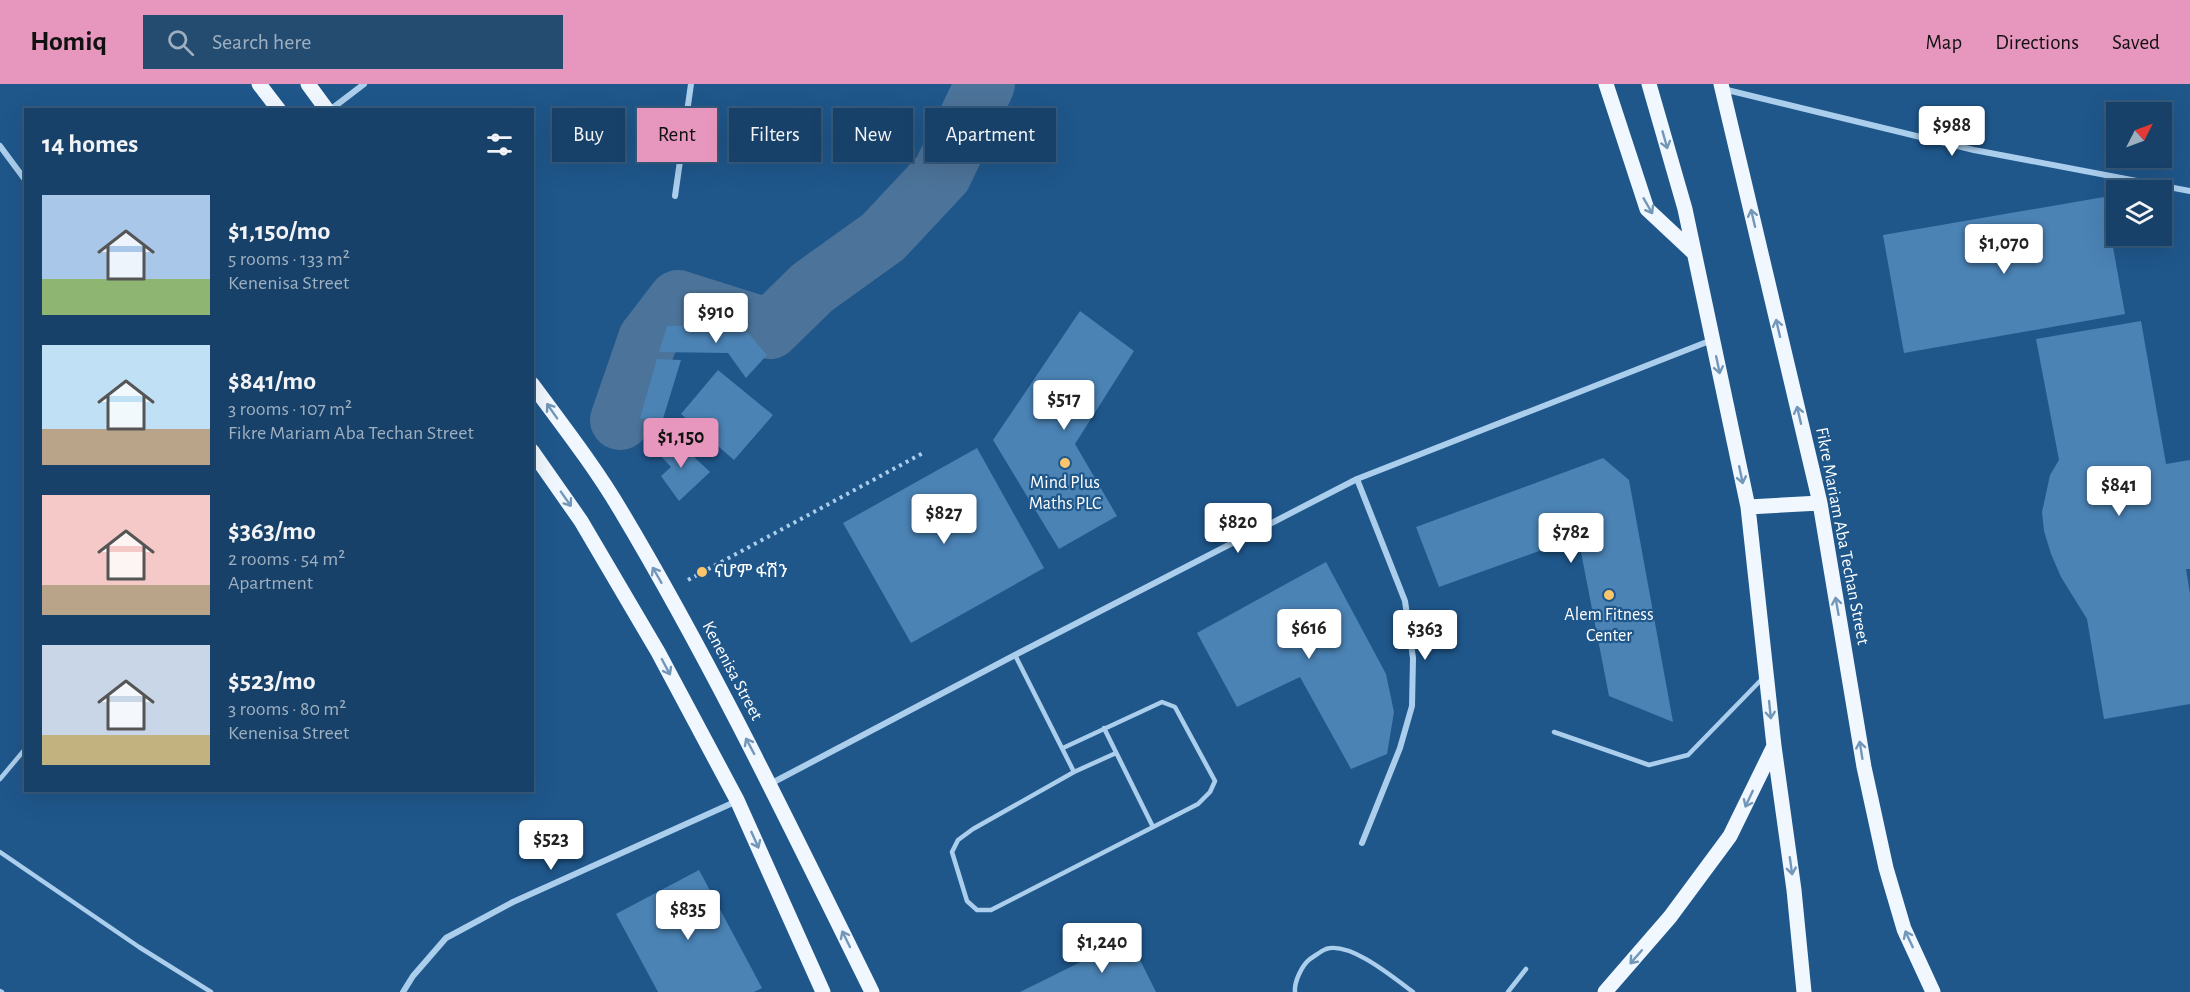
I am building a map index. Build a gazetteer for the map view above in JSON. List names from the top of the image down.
{
  "streets": {
    "main road": ["Fikre Mariam Aba Techan Street", "Kenenisa Street"]
  },
  "places": ["Mind Plus Maths PLC", "ናሆም ፋሽን", "Alem Fitness Center"],
  "north": "top right",
  "page": {
    "header": "Homiq",
    "search": "Search here",
    "nav": ["Map", "Directions", "Saved"],
    "price": [
      "$988",
      "$1,070",
      "$910",
      "$517",
      "$1,150",
      "$841",
      "$827",
      "$820",
      "$782",
      "$616",
      "$363",
      "$523",
      "$835",
      "$1,240"
    ],
    "chip": [
      "Buy",
      "Rent",
      "Filters",
      "New",
      "Apartment"
    ],
    "heading": "14 homes",
    "list": [
      {
        "name": "$1,150/mo",
        "note": "5 rooms · 133 m² · Kenenisa Street"
      },
      {
        "name": "$841/mo",
        "note": "3 rooms · 107 m² · Fikre Mariam Aba Techan Street"
      },
      {
        "name": "$363/mo",
        "note": "2 rooms · 54 m² · Apartment"
      },
      {
        "name": "$523/mo",
        "note": "3 rooms · 80 m² · Kenenisa Street"
      }
    ]
  }
}
